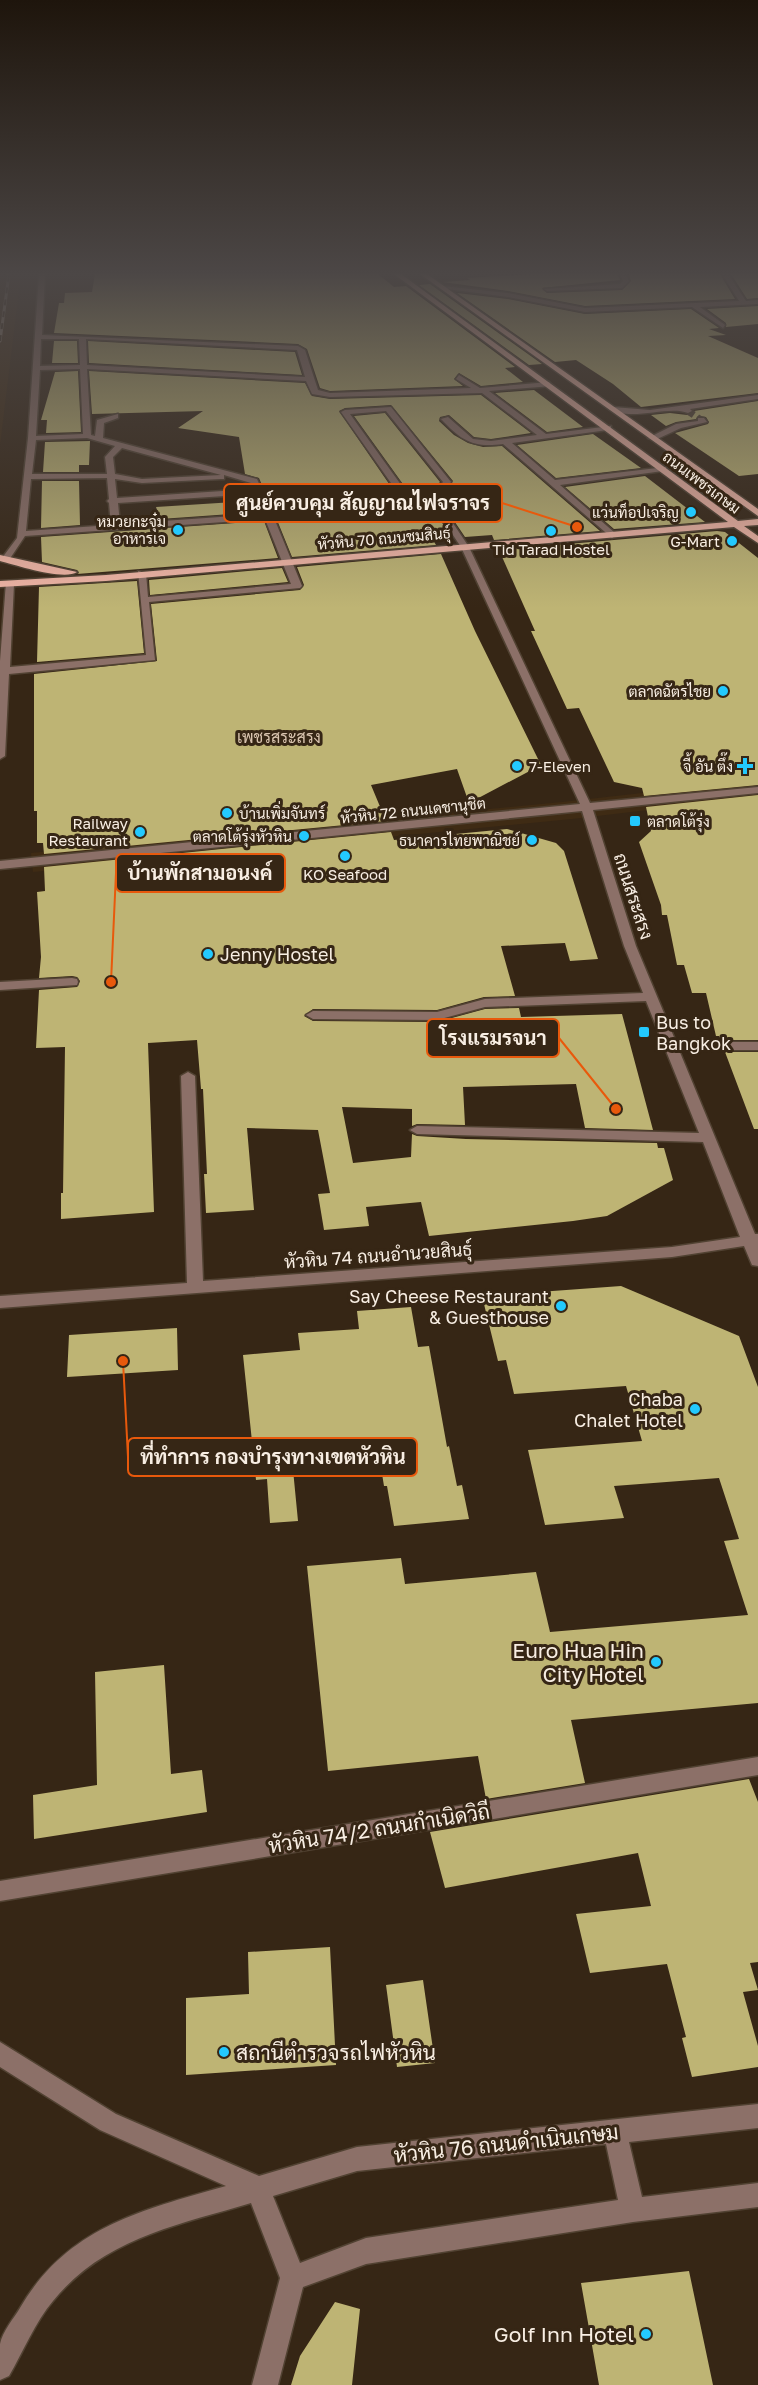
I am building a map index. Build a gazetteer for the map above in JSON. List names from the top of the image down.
{
  "streets": {
    "main road": ["ถนนเพชรเกษม", "หัวหิน 70 ถนนชมสินธุ์"],
    "street": [
      "หัวหิน 72 ถนนเดชานุชิต",
      "ถนนสระสรง",
      "หัวหิน 74 ถนนอำนวยสินธุ์",
      "หัวหิน 74/2 ถนนกำเนิดวิถี",
      "หัวหิน 76 ถนนดำเนินเกษม"
    ]
  },
  "crossings": [
    ["ถนนเพชรเกษม", "หัวหิน 70 ถนนชมสินธุ์"],
    ["หัวหิน 70 ถนนชมสินธุ์", "ถนนสระสรง"],
    ["หัวหิน 72 ถนนเดชานุชิต", "ถนนสระสรง"],
    ["ถนนสระสรง", "หัวหิน 74 ถนนอำนวยสินธุ์"]
  ],
  "districts": ["เพชรสระสรง"],
  "places": {
    "other": [
      "แว่นท็อปเจริญ",
      "ศูนย์ควบคุม สัญญาณไฟจราจร",
      "หมวยกะจุ๋ม อาหารเจ",
      "Tid Tarad Hostel",
      "G-Mart",
      "ตลาดฉัตรไชย",
      "7-Eleven",
      "บ้านเพิ่มจันทร์",
      "Railway Restaurant",
      "ตลาดโต้รุ่งหัวหิน",
      "ธนาคารไทยพาณิชย์",
      "KO Seafood",
      "Jenny Hostel",
      "บ้านพักสามอนงค์",
      "โรงแรมรจนา",
      "Say Cheese Restaurant & Guesthouse",
      "ที่ทำการ กองบำรุงทางเขตหัวหิน",
      "Chaba Chalet Hotel",
      "Euro Hua Hin City Hotel",
      "สถานีตำรวจรถไฟหัวหิน",
      "Golf Inn Hotel"
    ],
    "health": ["จี้ อัน ตึ๊ง"],
    "transit": ["ตลาดโต้รุ่ง", "Bus to Bangkok"]
  }
}
